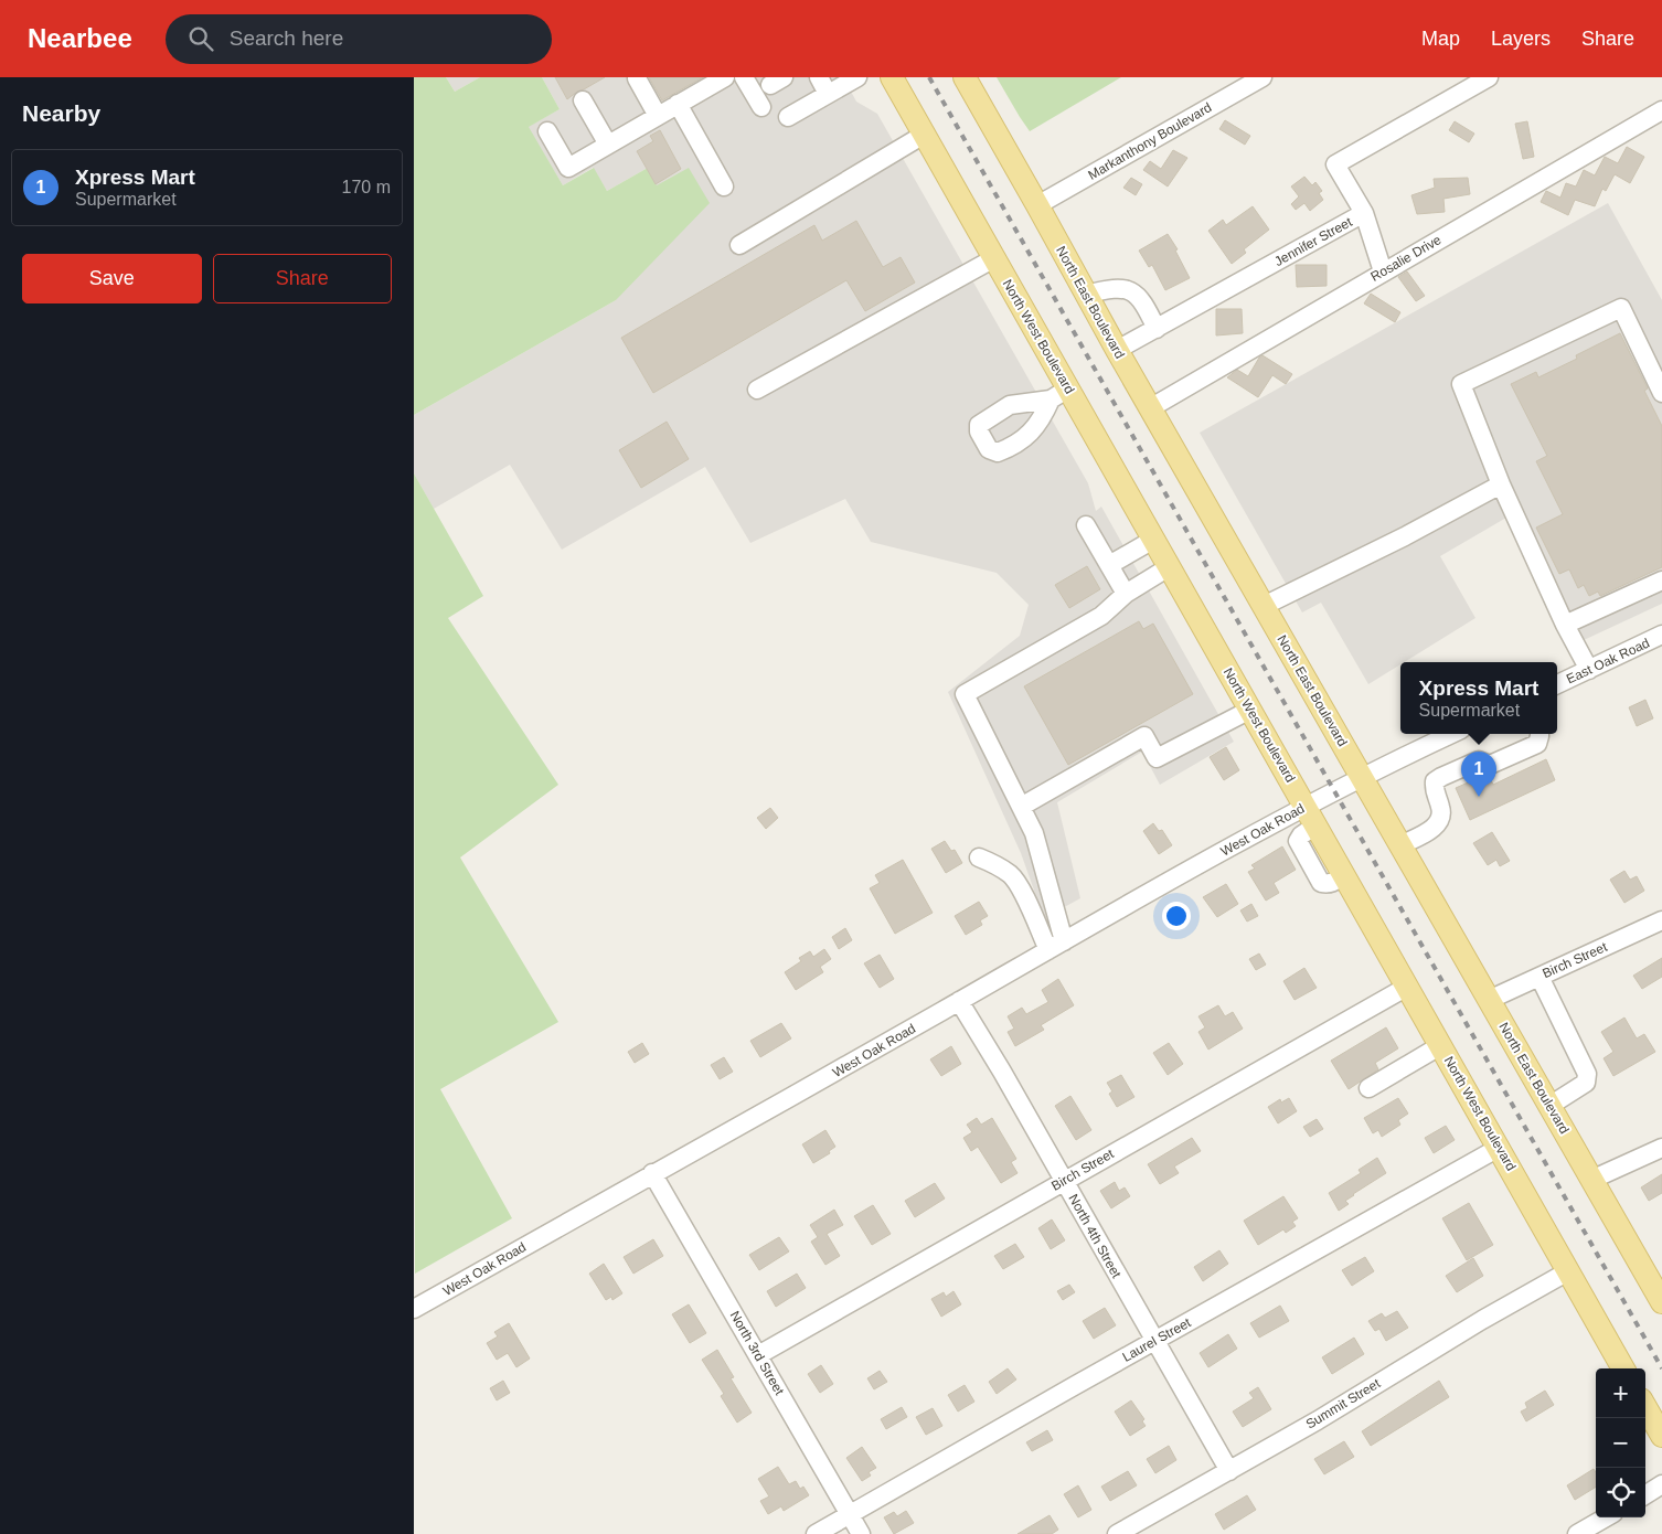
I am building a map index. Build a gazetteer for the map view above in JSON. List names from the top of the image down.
{
  "streets": {
    "main road": ["North East Boulevard", "North West Boulevard"],
    "street": [
      "Markanthony Boulevard",
      "Jennifer Street",
      "Rosalie Drive",
      "East Oak Road",
      "West Oak Road",
      "Birch Street",
      "North 4th Street",
      "Laurel Street",
      "North 3rd Street",
      "Summit Street"
    ]
  },
  "crossings": [
    ["Markanthony Boulevard", "North East Boulevard"],
    ["Jennifer Street", "North East Boulevard"],
    ["Rosalie Drive", "North East Boulevard"],
    ["North East Boulevard", "West Oak Road"],
    ["North East Boulevard", "Birch Street"],
    ["North West Boulevard", "West Oak Road"],
    ["North West Boulevard", "Birch Street"],
    ["North West Boulevard", "Laurel Street"],
    ["North West Boulevard", "Summit Street"],
    ["West Oak Road", "North 4th Street"],
    ["West Oak Road", "North 3rd Street"],
    ["Birch Street", "North 4th Street"],
    ["Birch Street", "North 3rd Street"],
    ["North 4th Street", "Laurel Street"],
    ["North 4th Street", "Summit Street"],
    ["Laurel Street", "North 3rd Street"]
  ],
  "page": {
    "header": "Nearbee",
    "search": "Search here",
    "nav": ["Map", "Layers", "Share"],
    "heading": "Nearby",
    "list": [
      {
        "mark": "1",
        "name": "Xpress Mart",
        "note": "Supermarket",
        "value": "170 m"
      }
    ],
    "buttons": ["Save", "Share"],
    "popup": ["Xpress Mart", "Supermarket"],
    "pins": "1",
    "map_buttons": ["+", "−"]
  }
}
